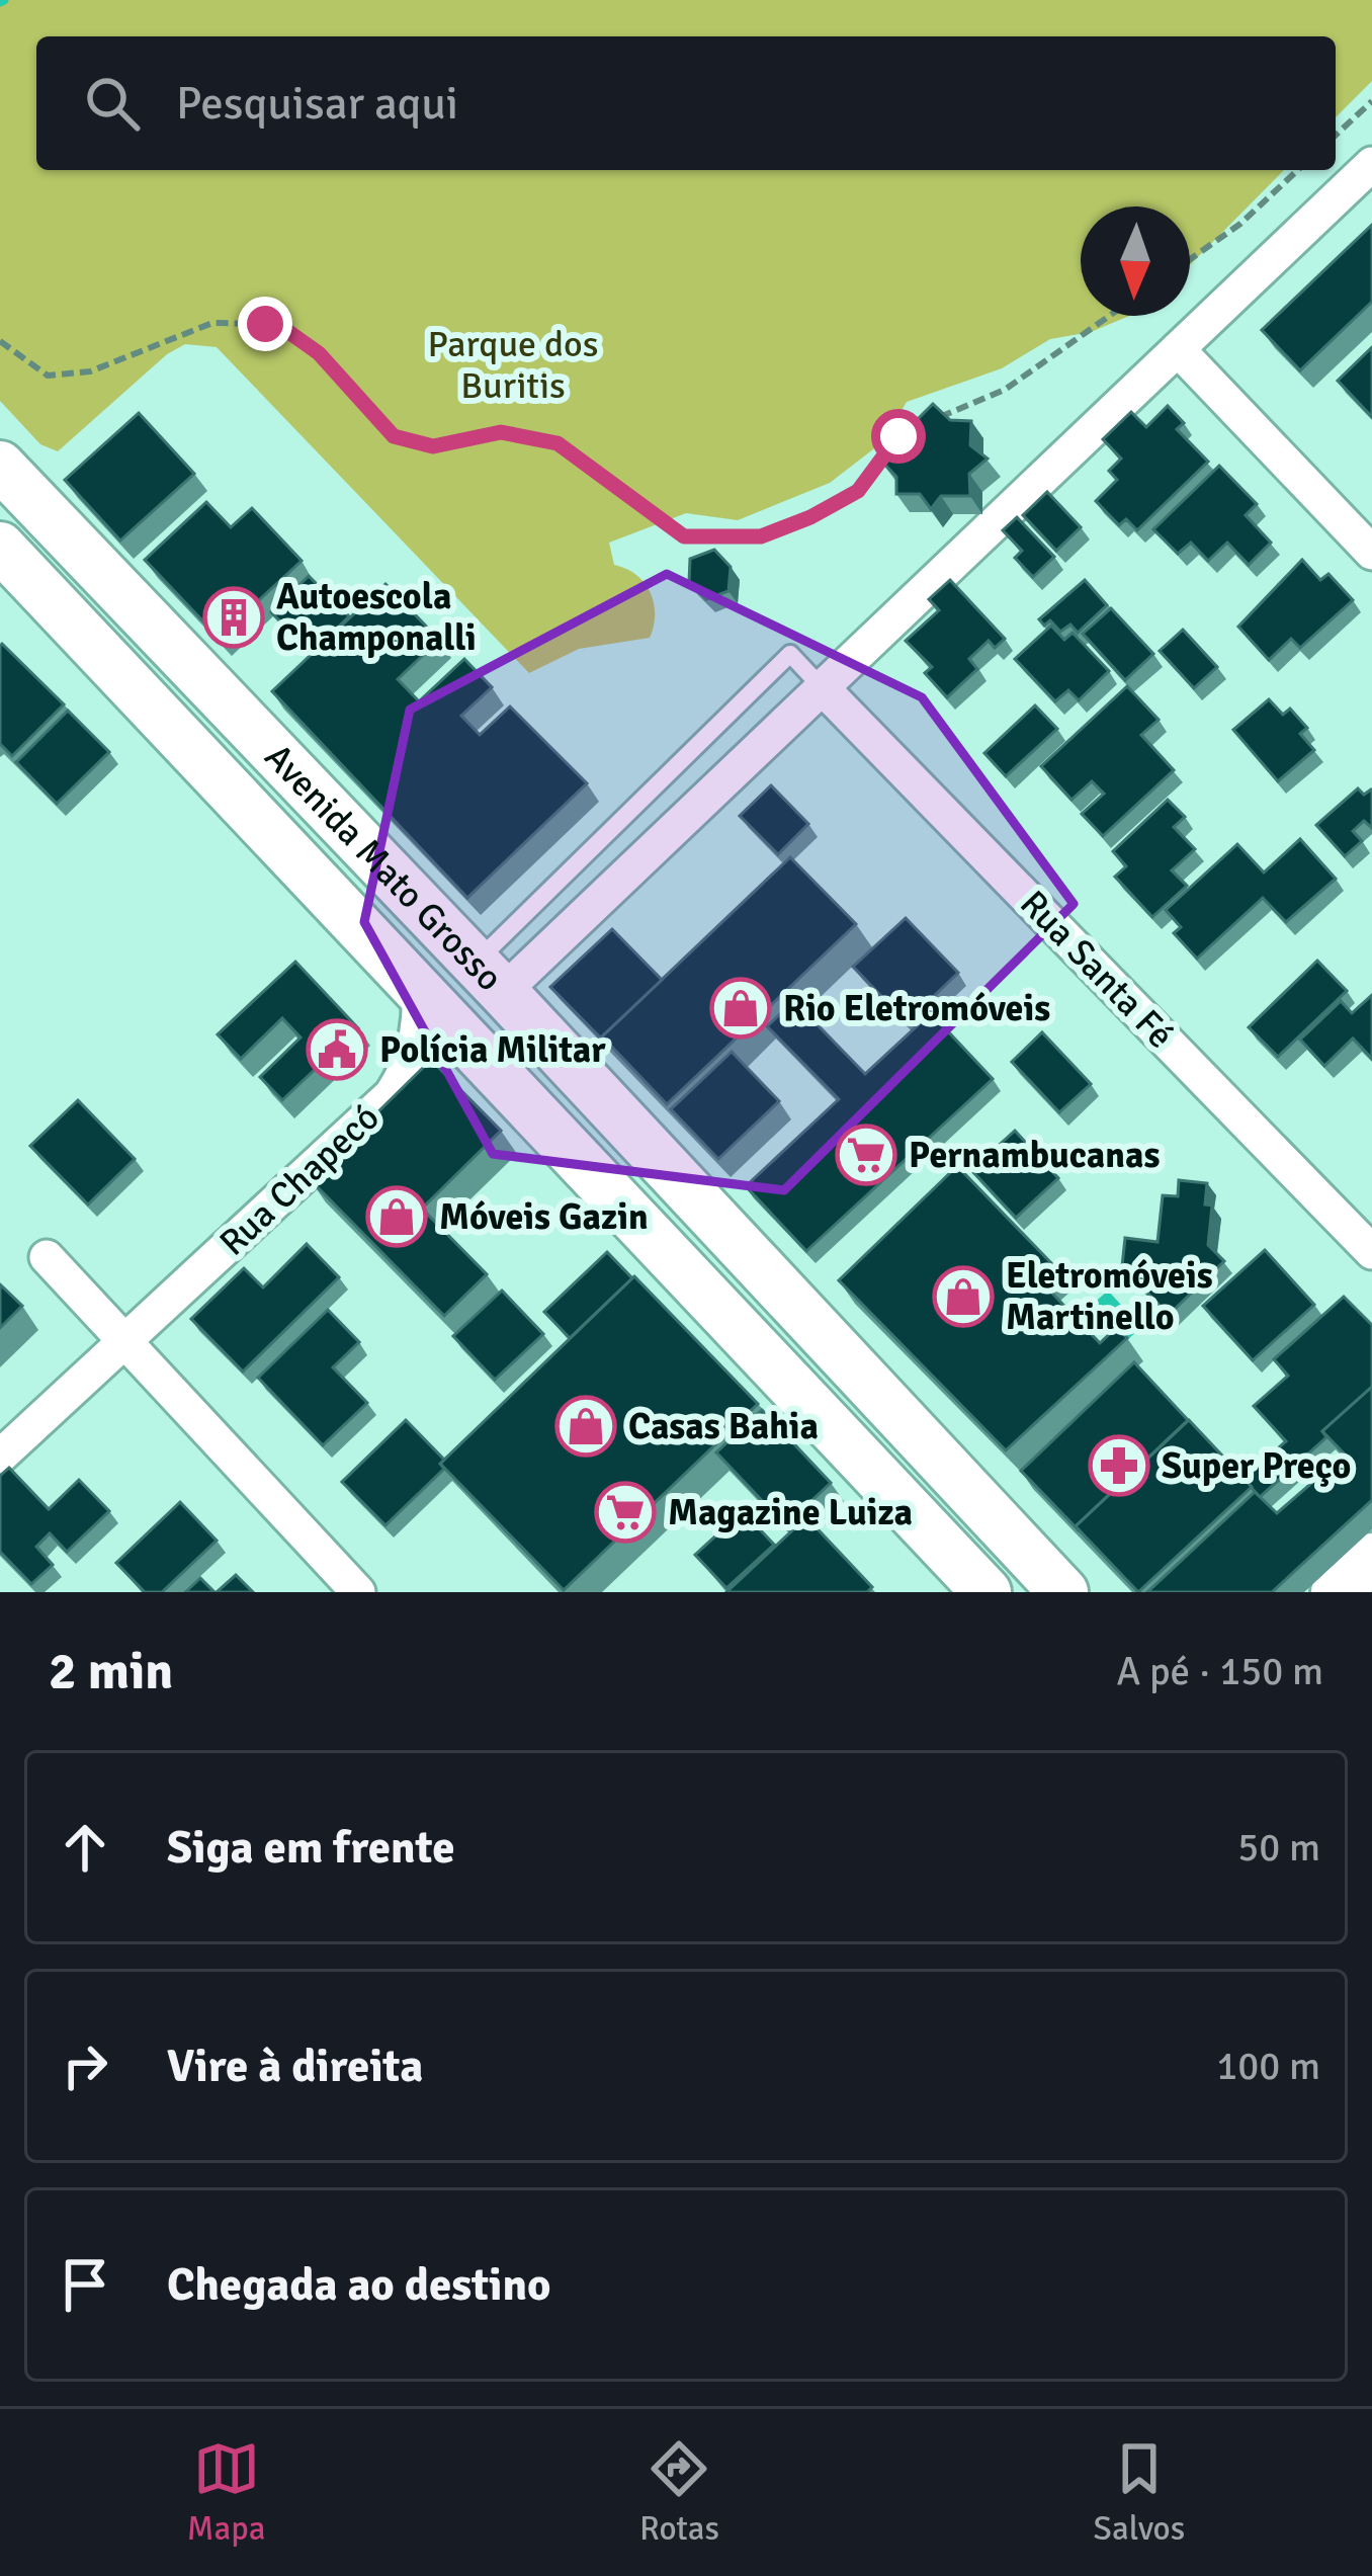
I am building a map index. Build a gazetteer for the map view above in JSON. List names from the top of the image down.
{
  "streets": {
    "main road": ["Avenida Mato Grosso"],
    "street": ["Rua Santa Fé", "Rua Chapecó"]
  },
  "crossings": [
    ["Avenida Mato Grosso", "Rua Chapecó"]
  ],
  "parks": ["Parque dos Buritis"],
  "places": {
    "building": ["Autoescola Champonalli"],
    "shop": [
      "Rio Eletromóveis",
      "Móveis Gazin",
      "Eletromóveis Martinello",
      "Casas Bahia"
    ],
    "public building": ["Polícia Militar"],
    "supermarket": ["Pernambucanas", "Magazine Luiza"],
    "pharmacy": ["Super Preço"]
  },
  "north": "bottom",
  "page": {
    "search": "Pesquisar aqui",
    "heading": ["2 min", "A pé · 150 m"],
    "list": [
      ["Siga em frente", "50 m"],
      ["Vire à direita", "100 m"],
      "Chegada ao destino"
    ],
    "nav": ["Mapa", "Rotas", "Salvos"]
  }
}
